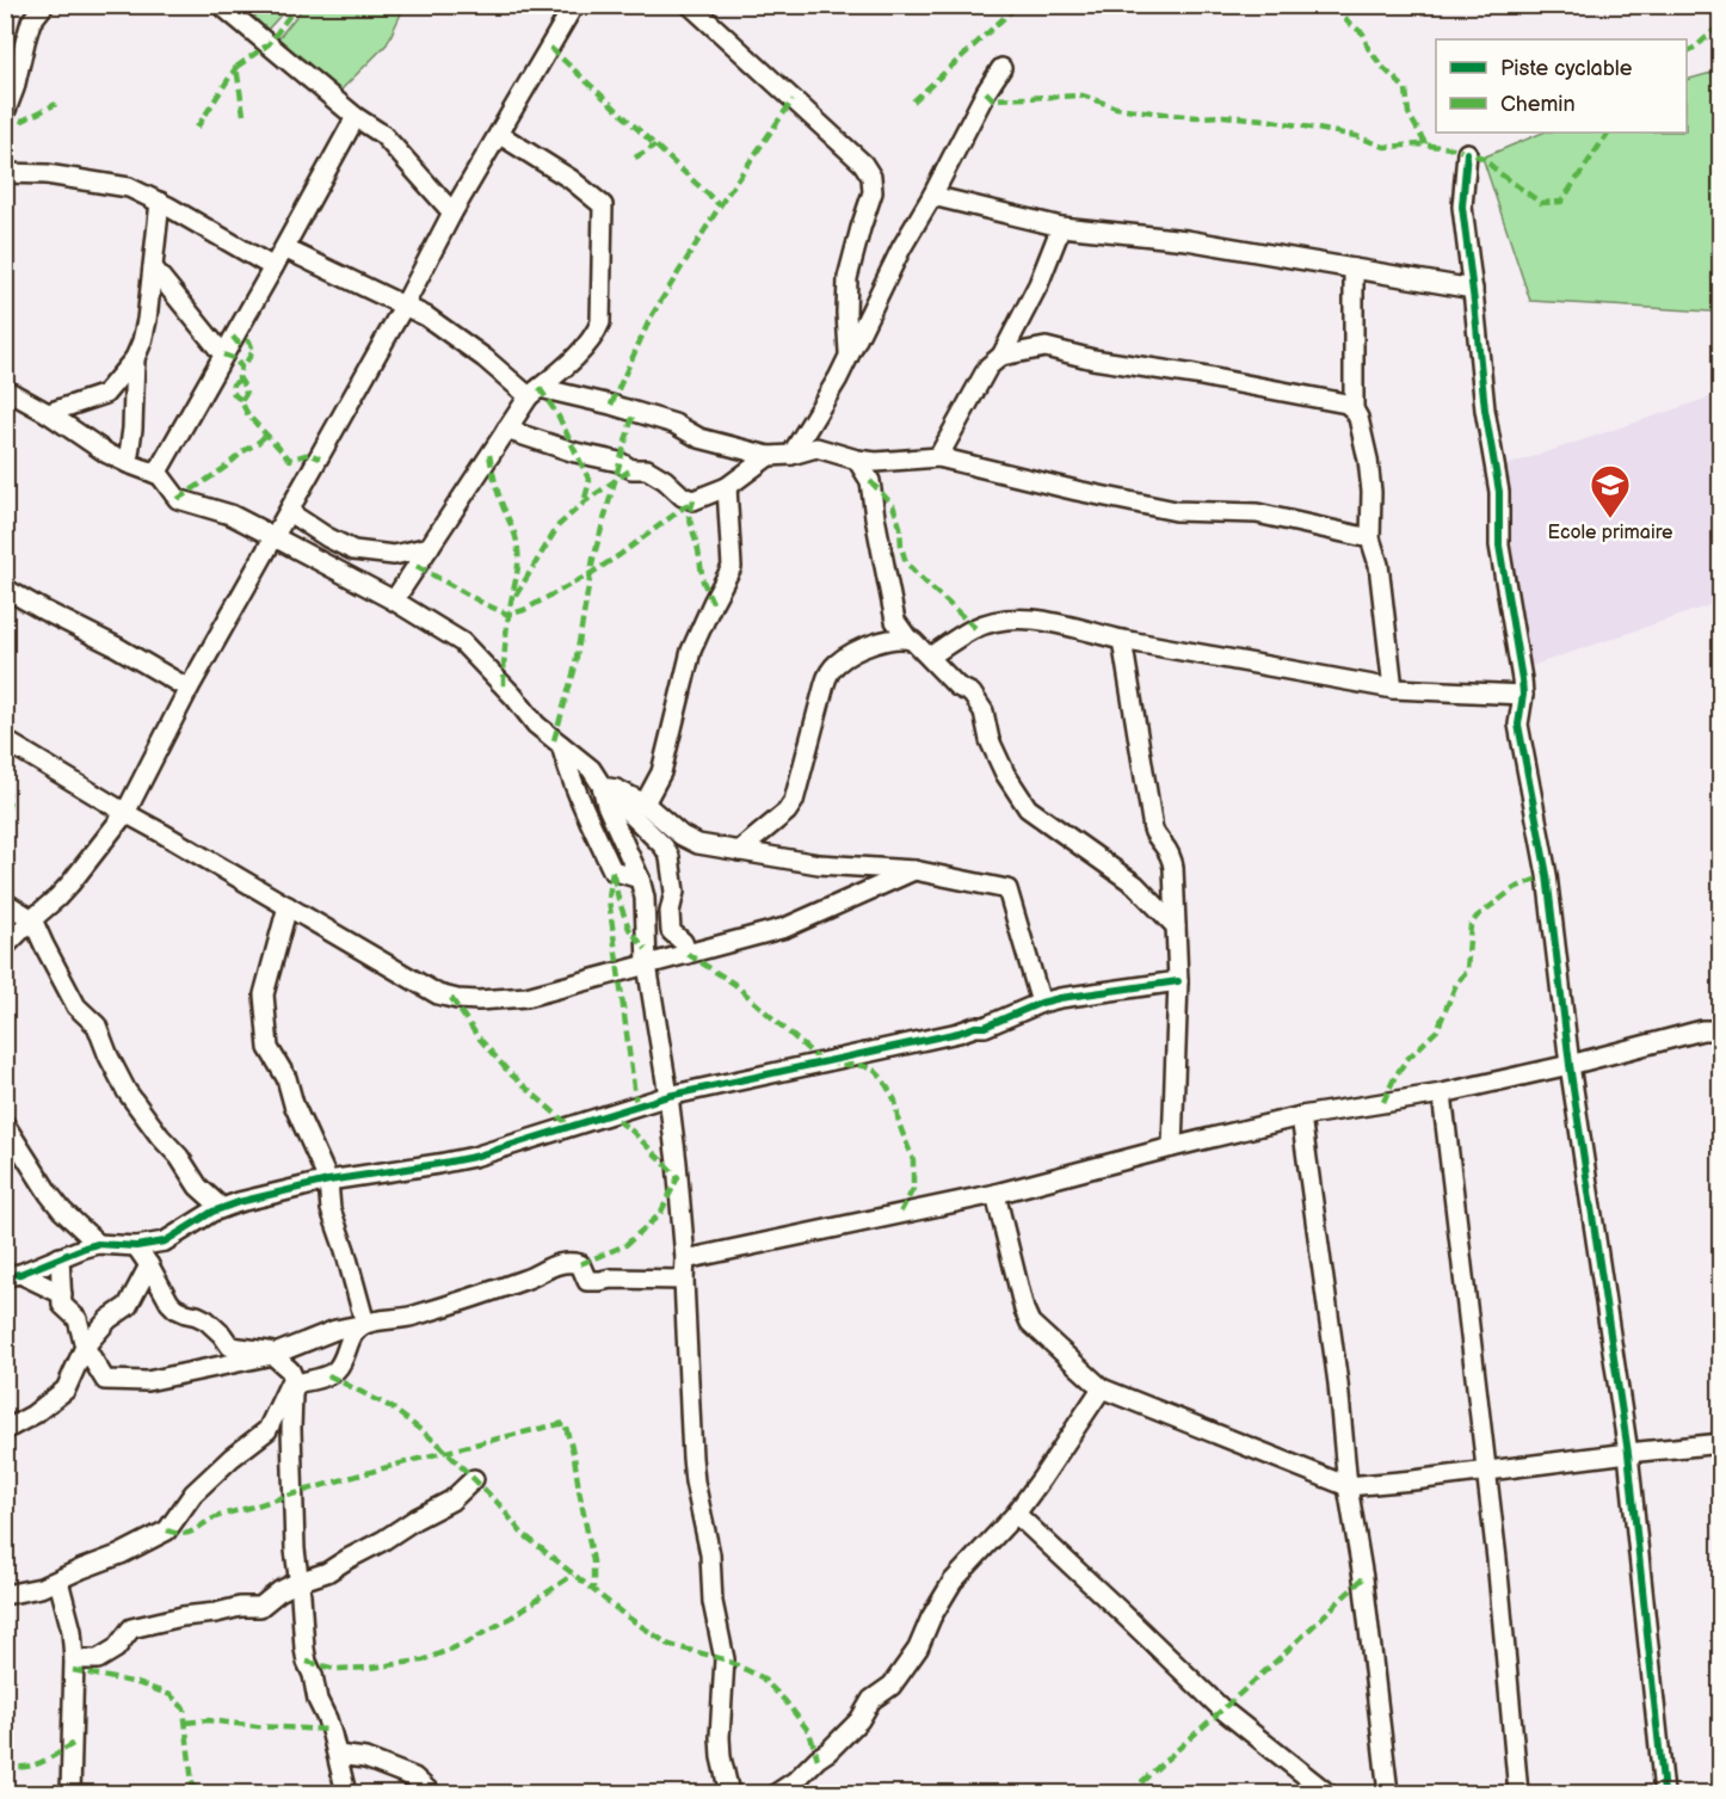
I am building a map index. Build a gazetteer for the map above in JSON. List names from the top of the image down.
{
  "places": {
    "school or university": ["Ecole primaire"]
  },
  "legend": ["Piste cyclable", "Chemin"]
}
